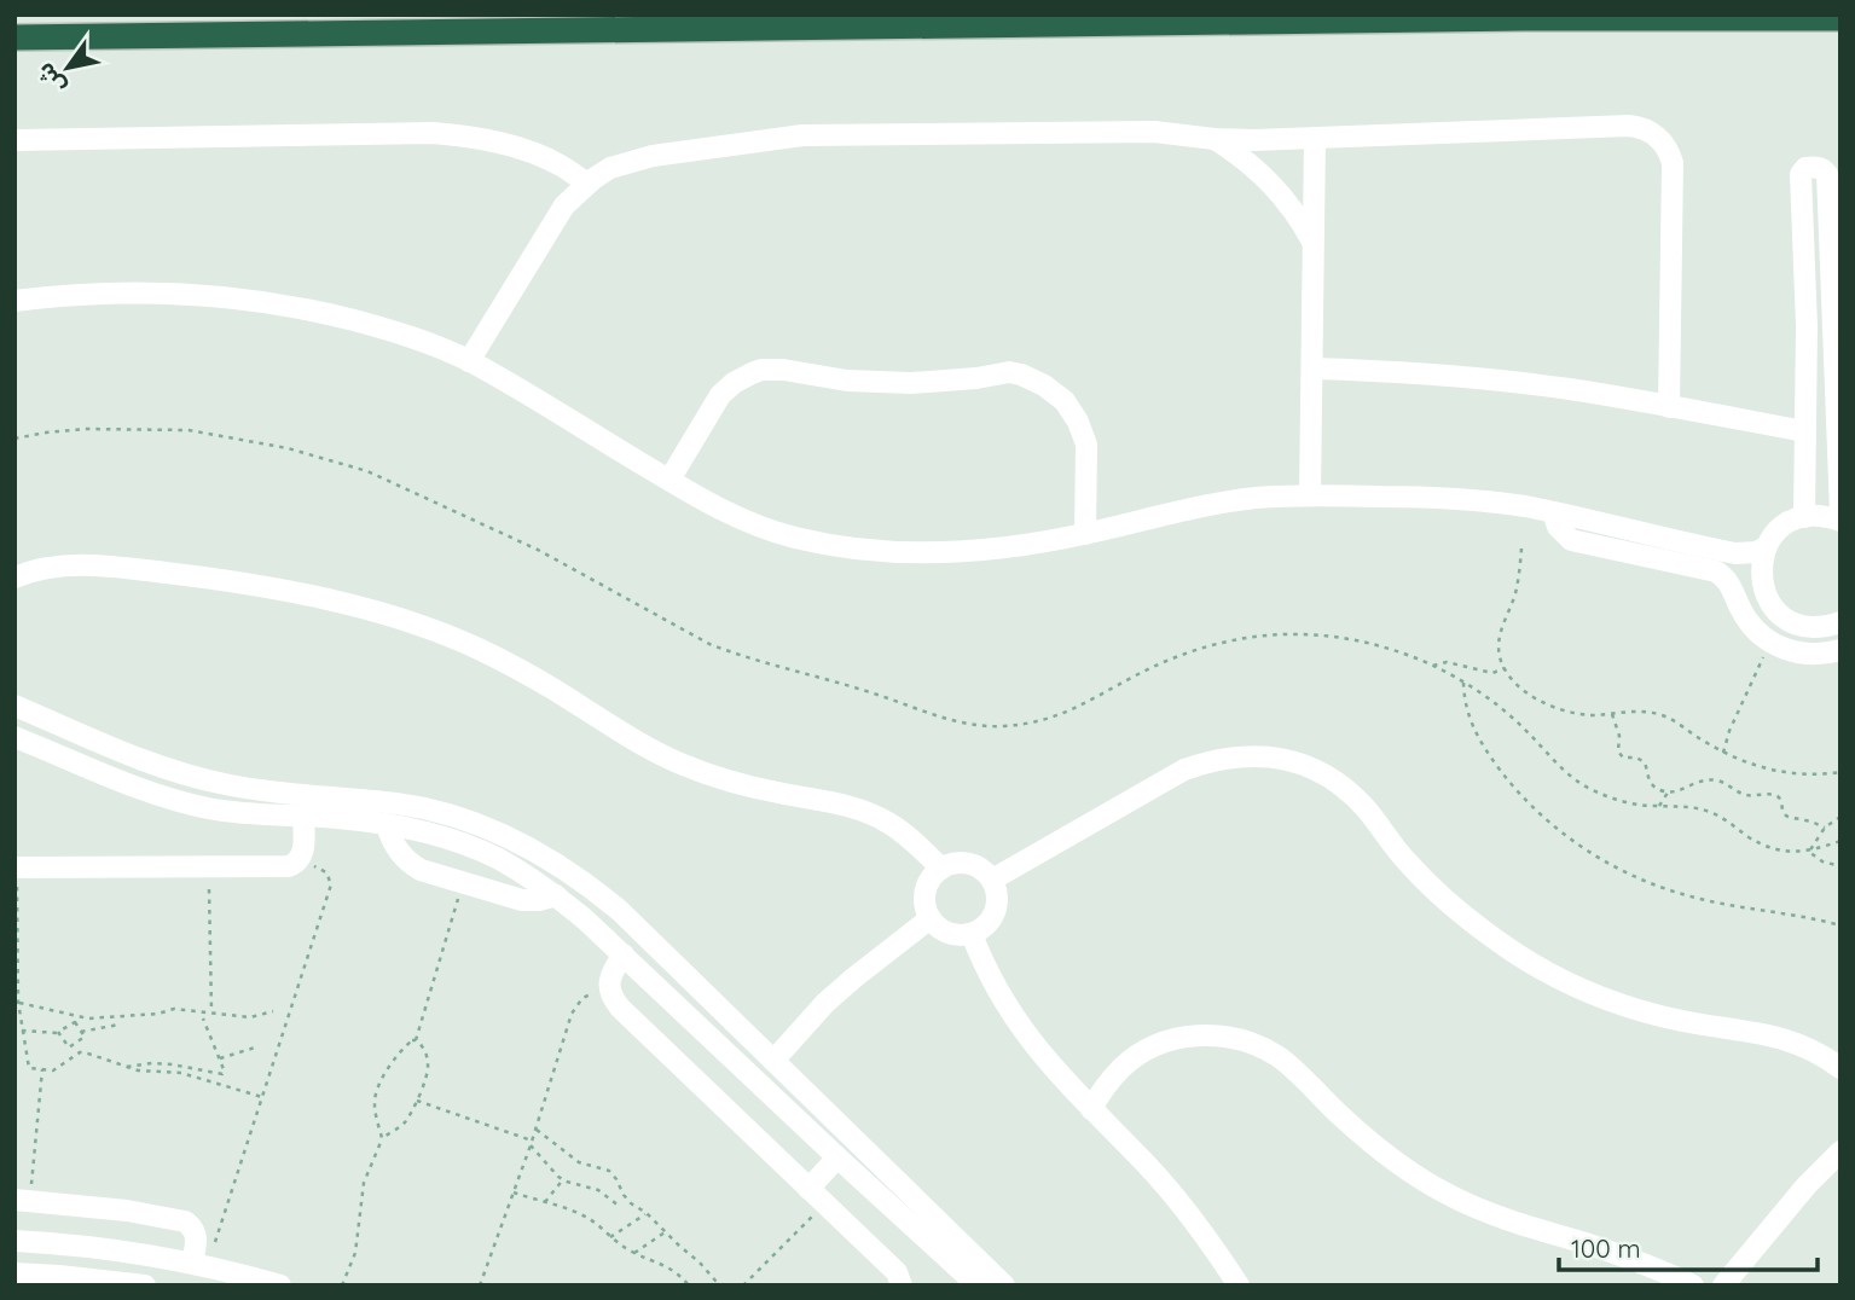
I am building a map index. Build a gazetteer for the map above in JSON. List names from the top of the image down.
{
  "scale_bar": "100 m",
  "north": "bottom left"
}
